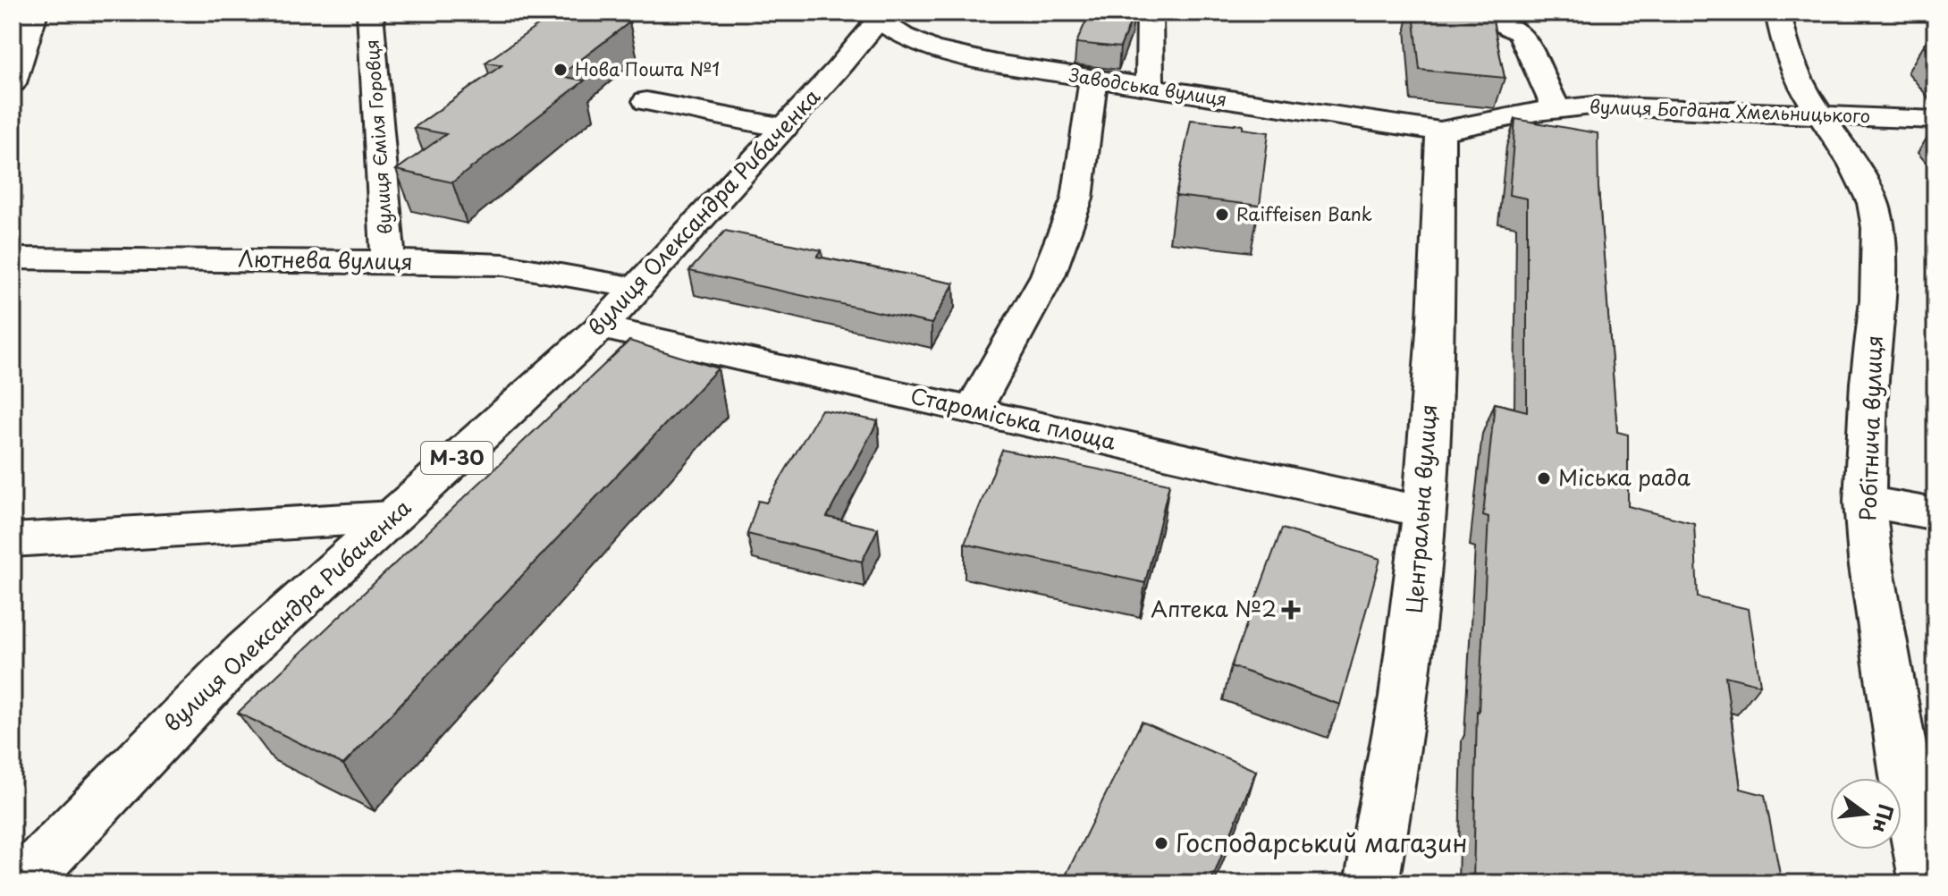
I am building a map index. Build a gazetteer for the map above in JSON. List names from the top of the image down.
{
  "streets": {
    "main road": [
      "Заводська вулиця",
      "вулиця Богдана Хмельницького",
      "вулиця Єміля Горовця",
      "вулиця Олександра Рибаченка",
      "Лютнева вулиця",
      "Староміська площа",
      "Робітнича вулиця",
      "М-30",
      "Центральна вулиця"
    ]
  },
  "crossings": [
    ["Заводська вулиця", "вулиця Богдана Хмельницького"],
    ["Заводська вулиця", "вулиця Олександра Рибаченка"],
    ["Заводська вулиця", "Центральна вулиця"],
    ["вулиця Богдана Хмельницького", "Робітнича вулиця"],
    ["вулиця Богдана Хмельницького", "Центральна вулиця"],
    ["вулиця Єміля Горовця", "Лютнева вулиця"],
    ["вулиця Олександра Рибаченка", "Лютнева вулиця"],
    ["вулиця Олександра Рибаченка", "Староміська площа"],
    ["Староміська площа", "Центральна вулиця"]
  ],
  "places": {
    "other": [
      "Нова Пошта №1",
      "Raiffeisen Bank",
      "Міська рада",
      "Господарський магазин"
    ],
    "health": ["Аптека №2"]
  },
  "north": "right"
}
